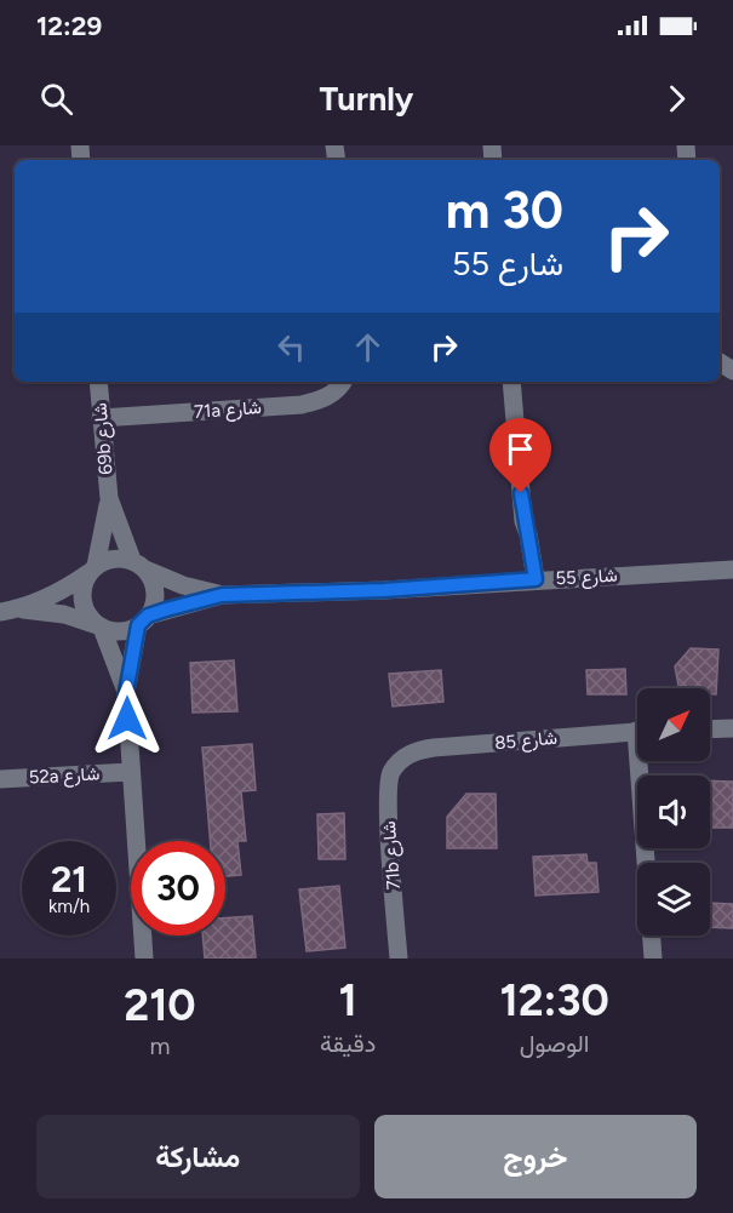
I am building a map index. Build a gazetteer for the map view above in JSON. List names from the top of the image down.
{
  "streets": {
    "street": [
      "71a شارع",
      "69b شارع",
      "شارع 55",
      "شارع 85",
      "52a شارع",
      "71b شارع"
    ]
  },
  "crossings": [
    ["71a شارع", "69b شارع"],
    ["69b شارع", "شارع 55"],
    ["شارع 85", "71b شارع"]
  ],
  "north": "top right",
  "page": {
    "status": "12:29",
    "header": "Turnly",
    "turn": ["30 m", "شارع 55"],
    "speed": "21 km/h",
    "limit": "30",
    "eta": [
      "12:30",
      "الوصول",
      "1",
      "دقيقة",
      "210",
      "m"
    ],
    "buttons": ["خروج", "مشاركة"]
  }
}
